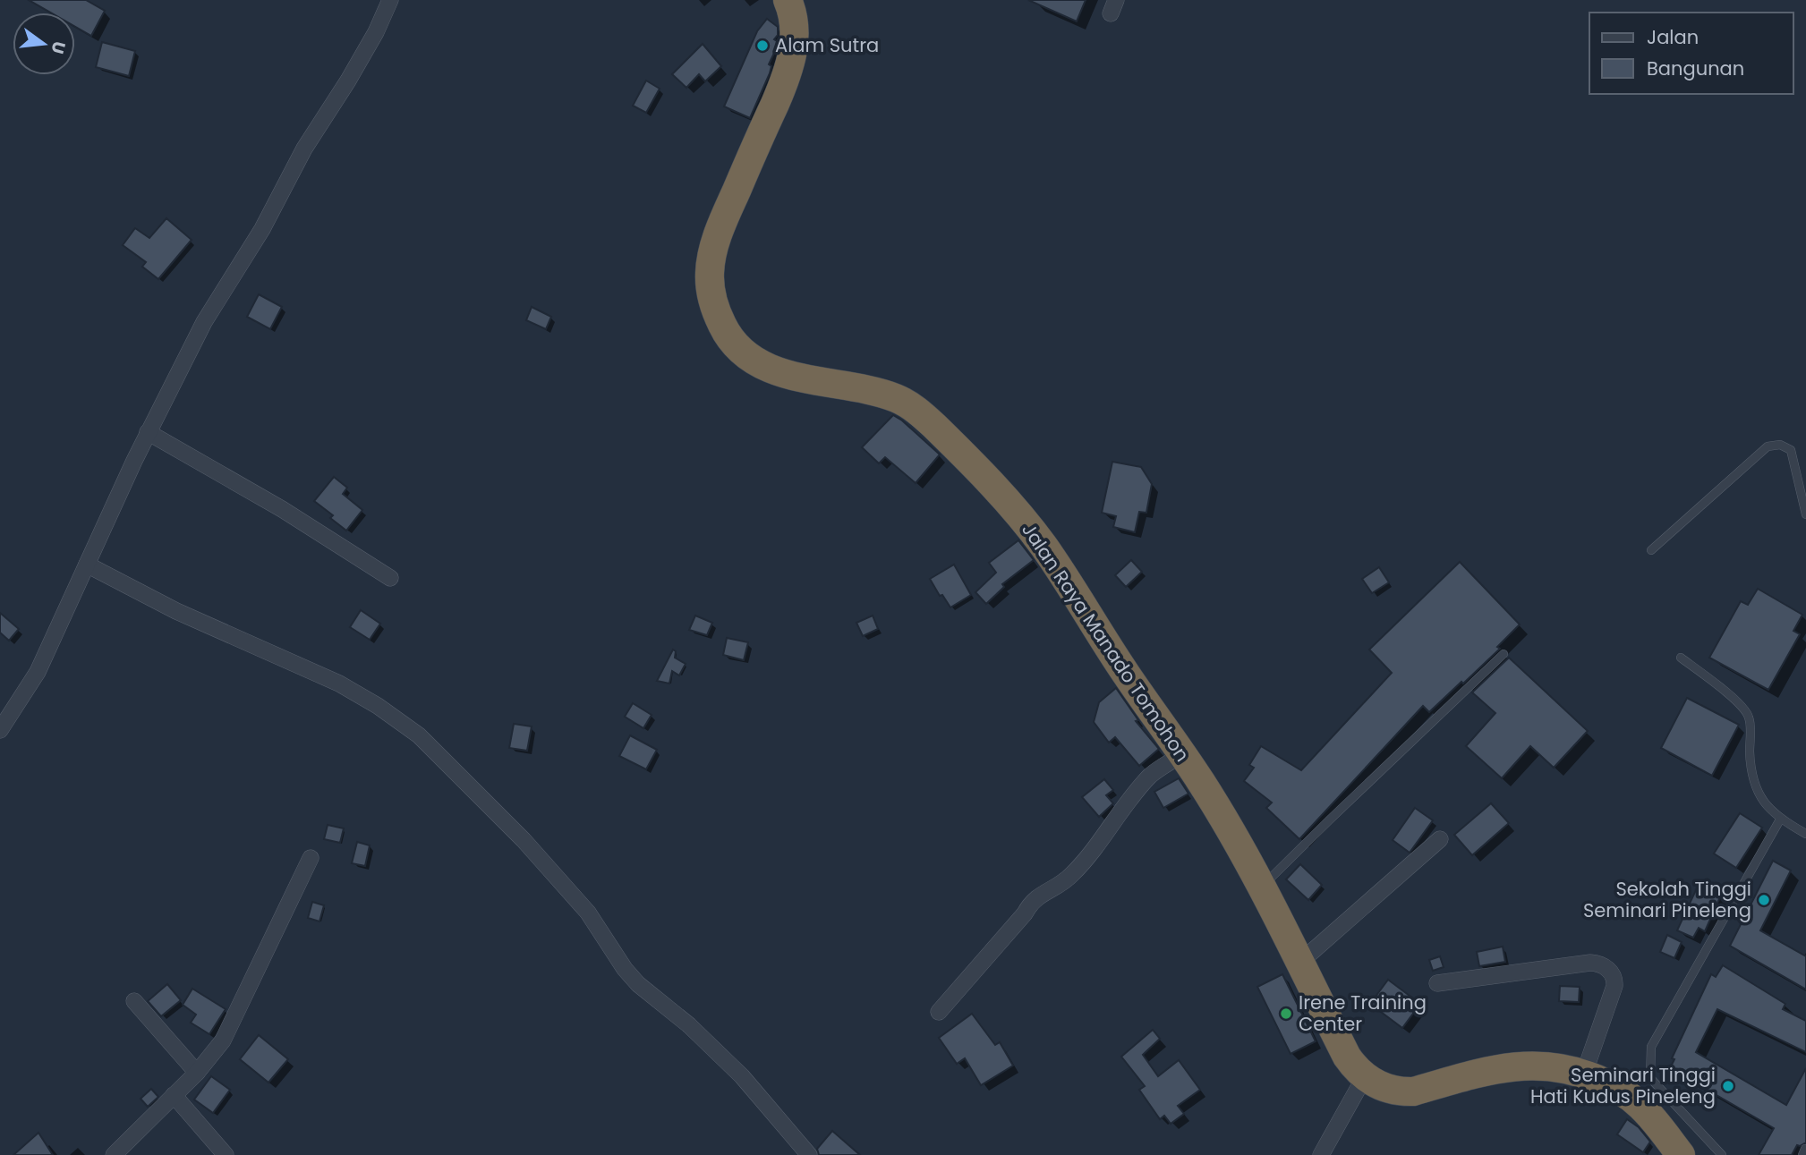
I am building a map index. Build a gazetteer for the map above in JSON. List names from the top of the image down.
{
  "streets": {
    "highway": ["Jalan Raya Manado Tomohon"]
  },
  "places": [
    "Alam Sutra",
    "Sekolah Tinggi Seminari Pineleng",
    "Irene Training Center",
    "Seminari Tinggi Hati Kudus Pineleng"
  ],
  "legend": ["Jalan", "Bangunan"],
  "north": "right"
}
